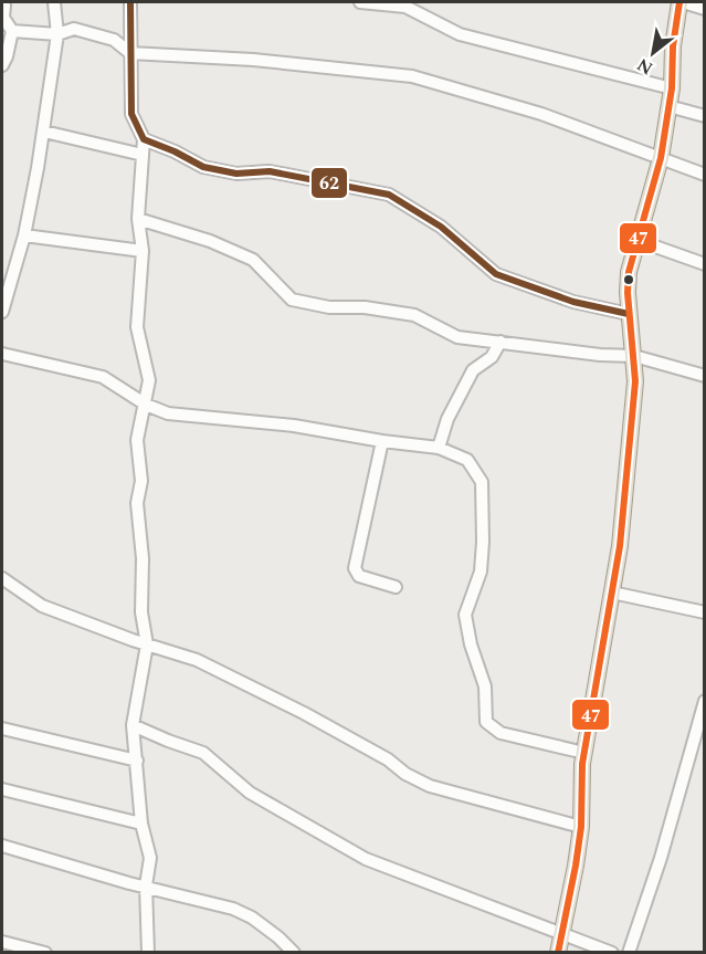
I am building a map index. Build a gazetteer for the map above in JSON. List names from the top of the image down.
{
  "lines": ["transit line 62", "transit line 47"],
  "north": "bottom left"
}
